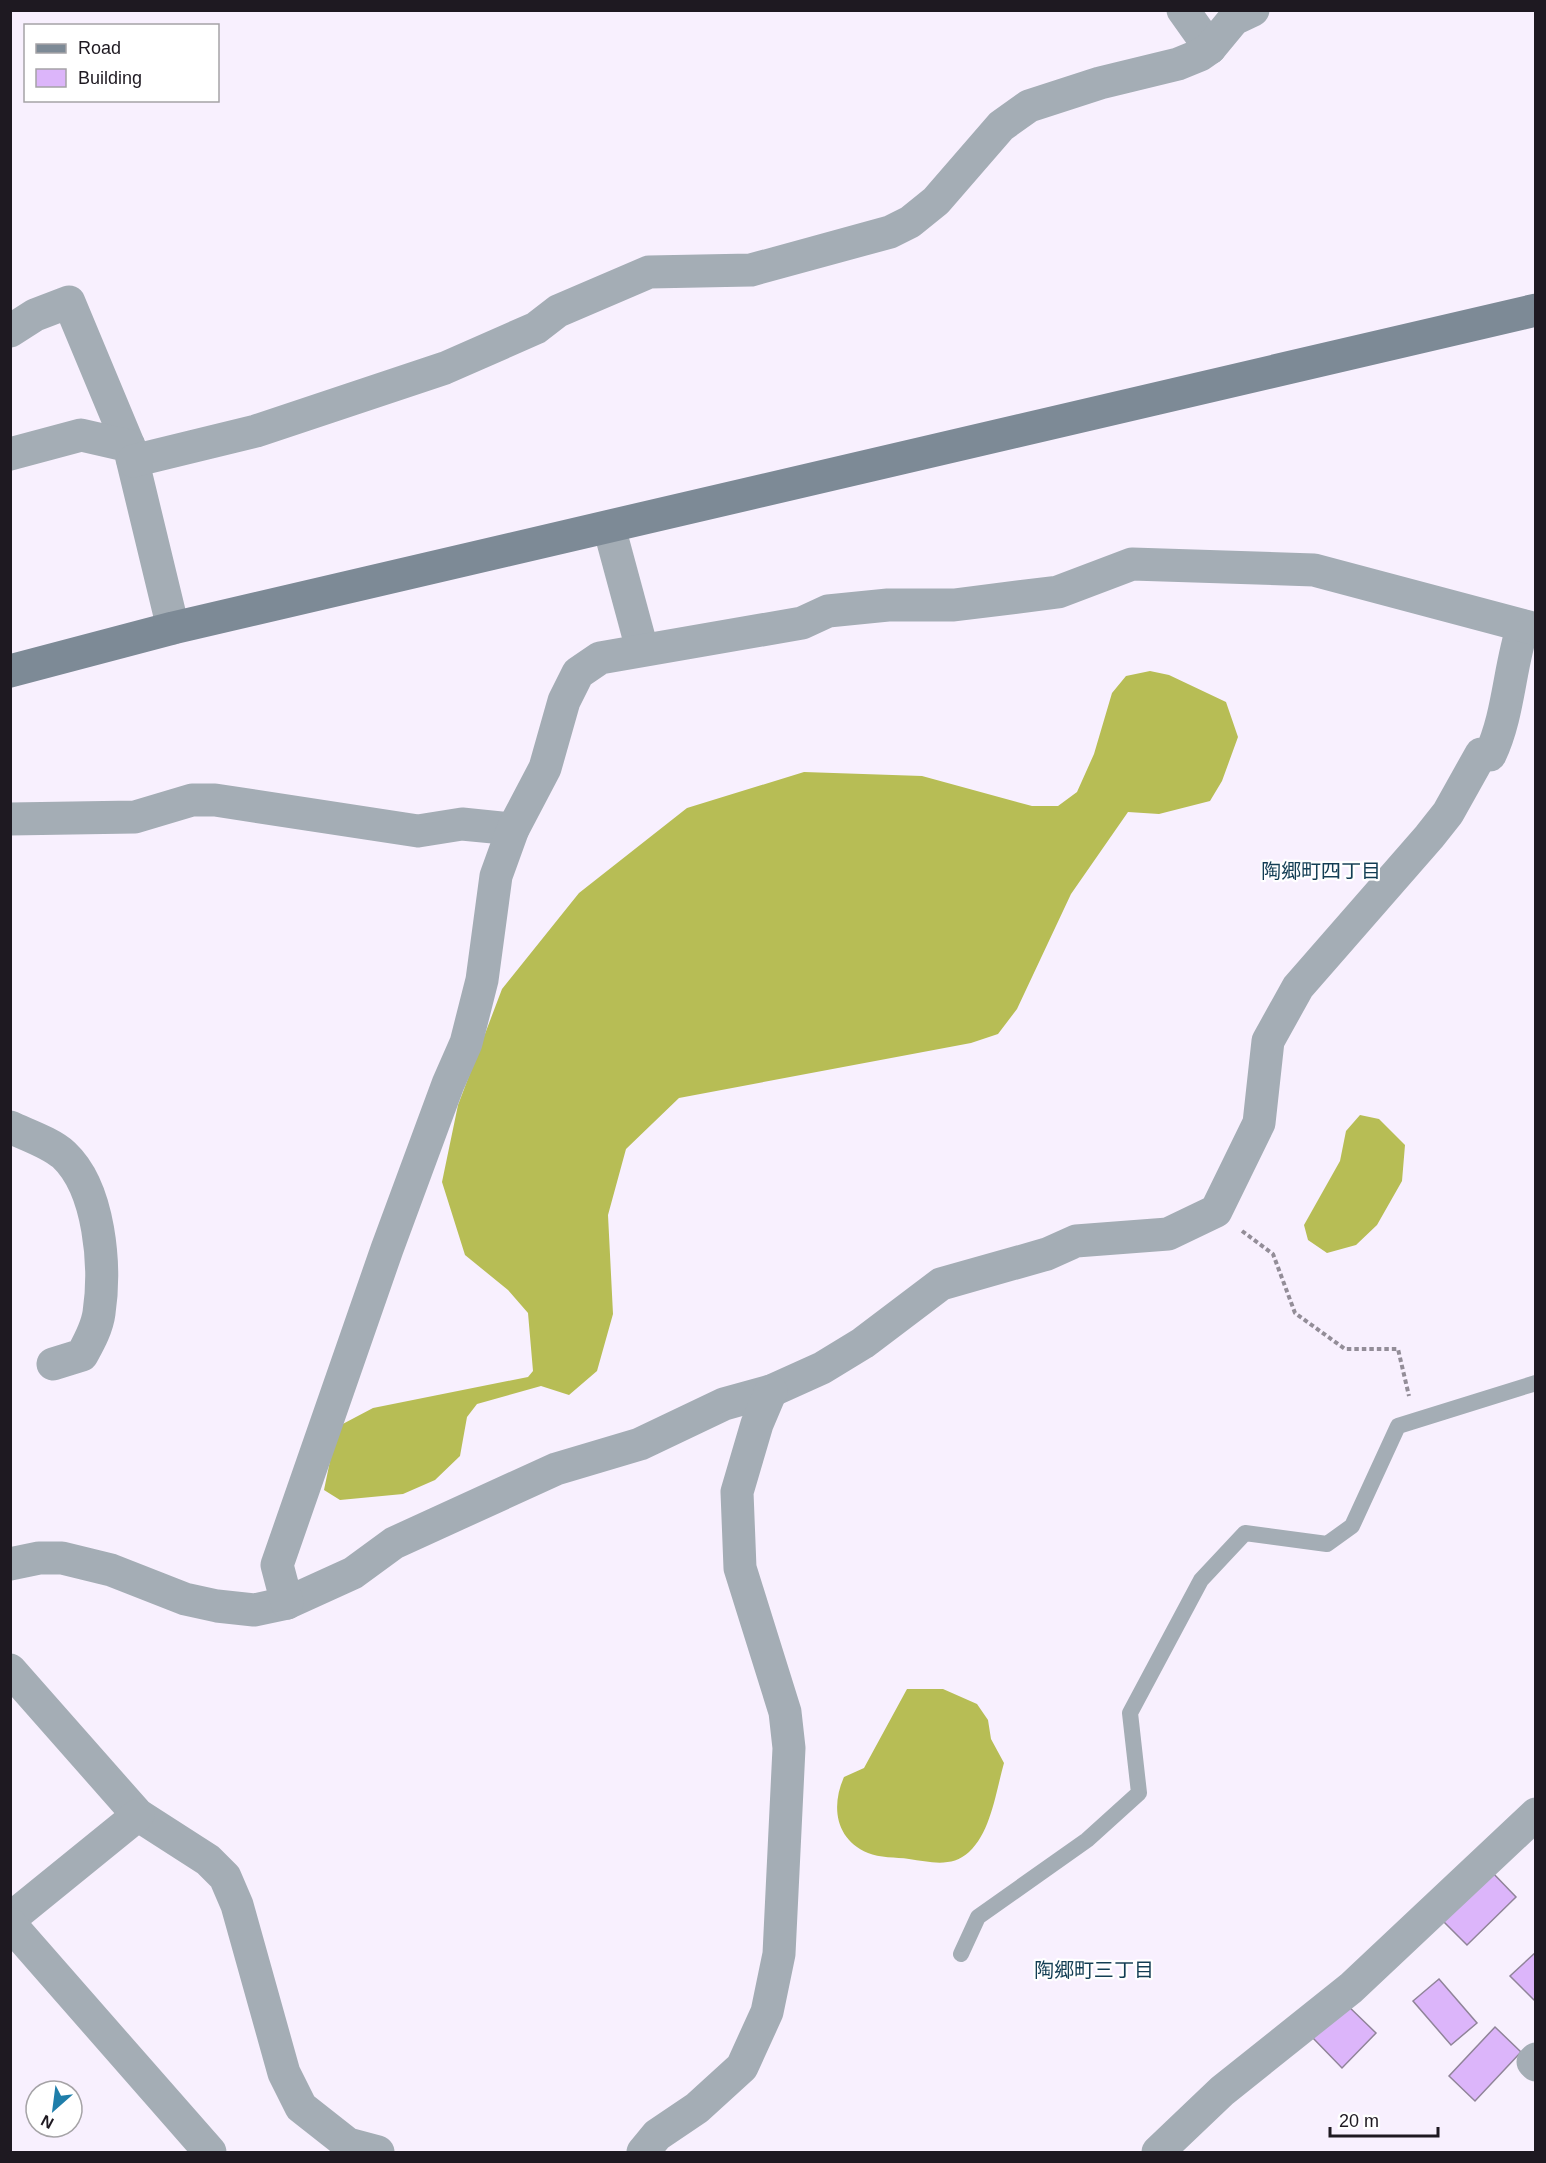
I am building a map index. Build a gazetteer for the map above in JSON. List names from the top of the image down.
{
  "districts": ["陶郷町四丁目", "陶郷町三丁目"],
  "legend": ["Road", "Building"],
  "scale_bar": "20 m",
  "north": "bottom left"
}
